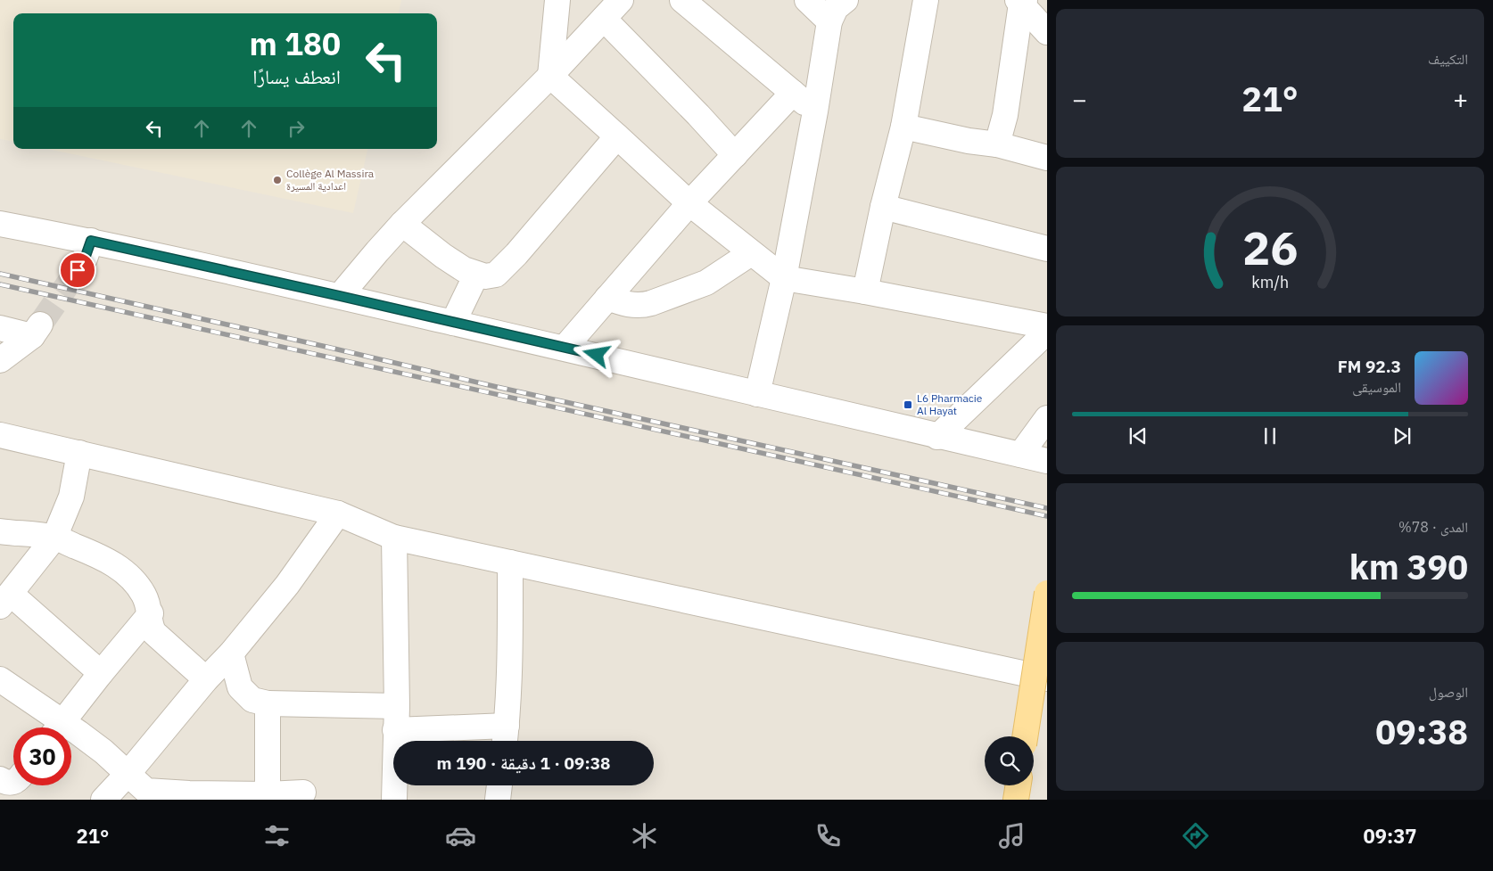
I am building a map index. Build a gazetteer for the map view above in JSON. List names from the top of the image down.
{
  "places": {
    "other": ["Collège Al Massira اعدادية المسيرة"],
    "transit": ["L6 Pharmacie Al Hayat"]
  },
  "page": {
    "tile": [
      "التكييف",
      ["المدى · 78%", "390 km"],
      ["الوصول", "09:38"]
    ],
    "turn": ["180 m", "انعطف يسارًا"],
    "heat": ["−", "21°", "+"],
    "song": ["92.3 FM", "الموسيقى"],
    "limit": "30",
    "trip": "09:38 · 1 دقيقة · 190 m",
    "tabs": ["09:37", "21°"],
    "gauge": ["26", "km/h"]
  }
}
